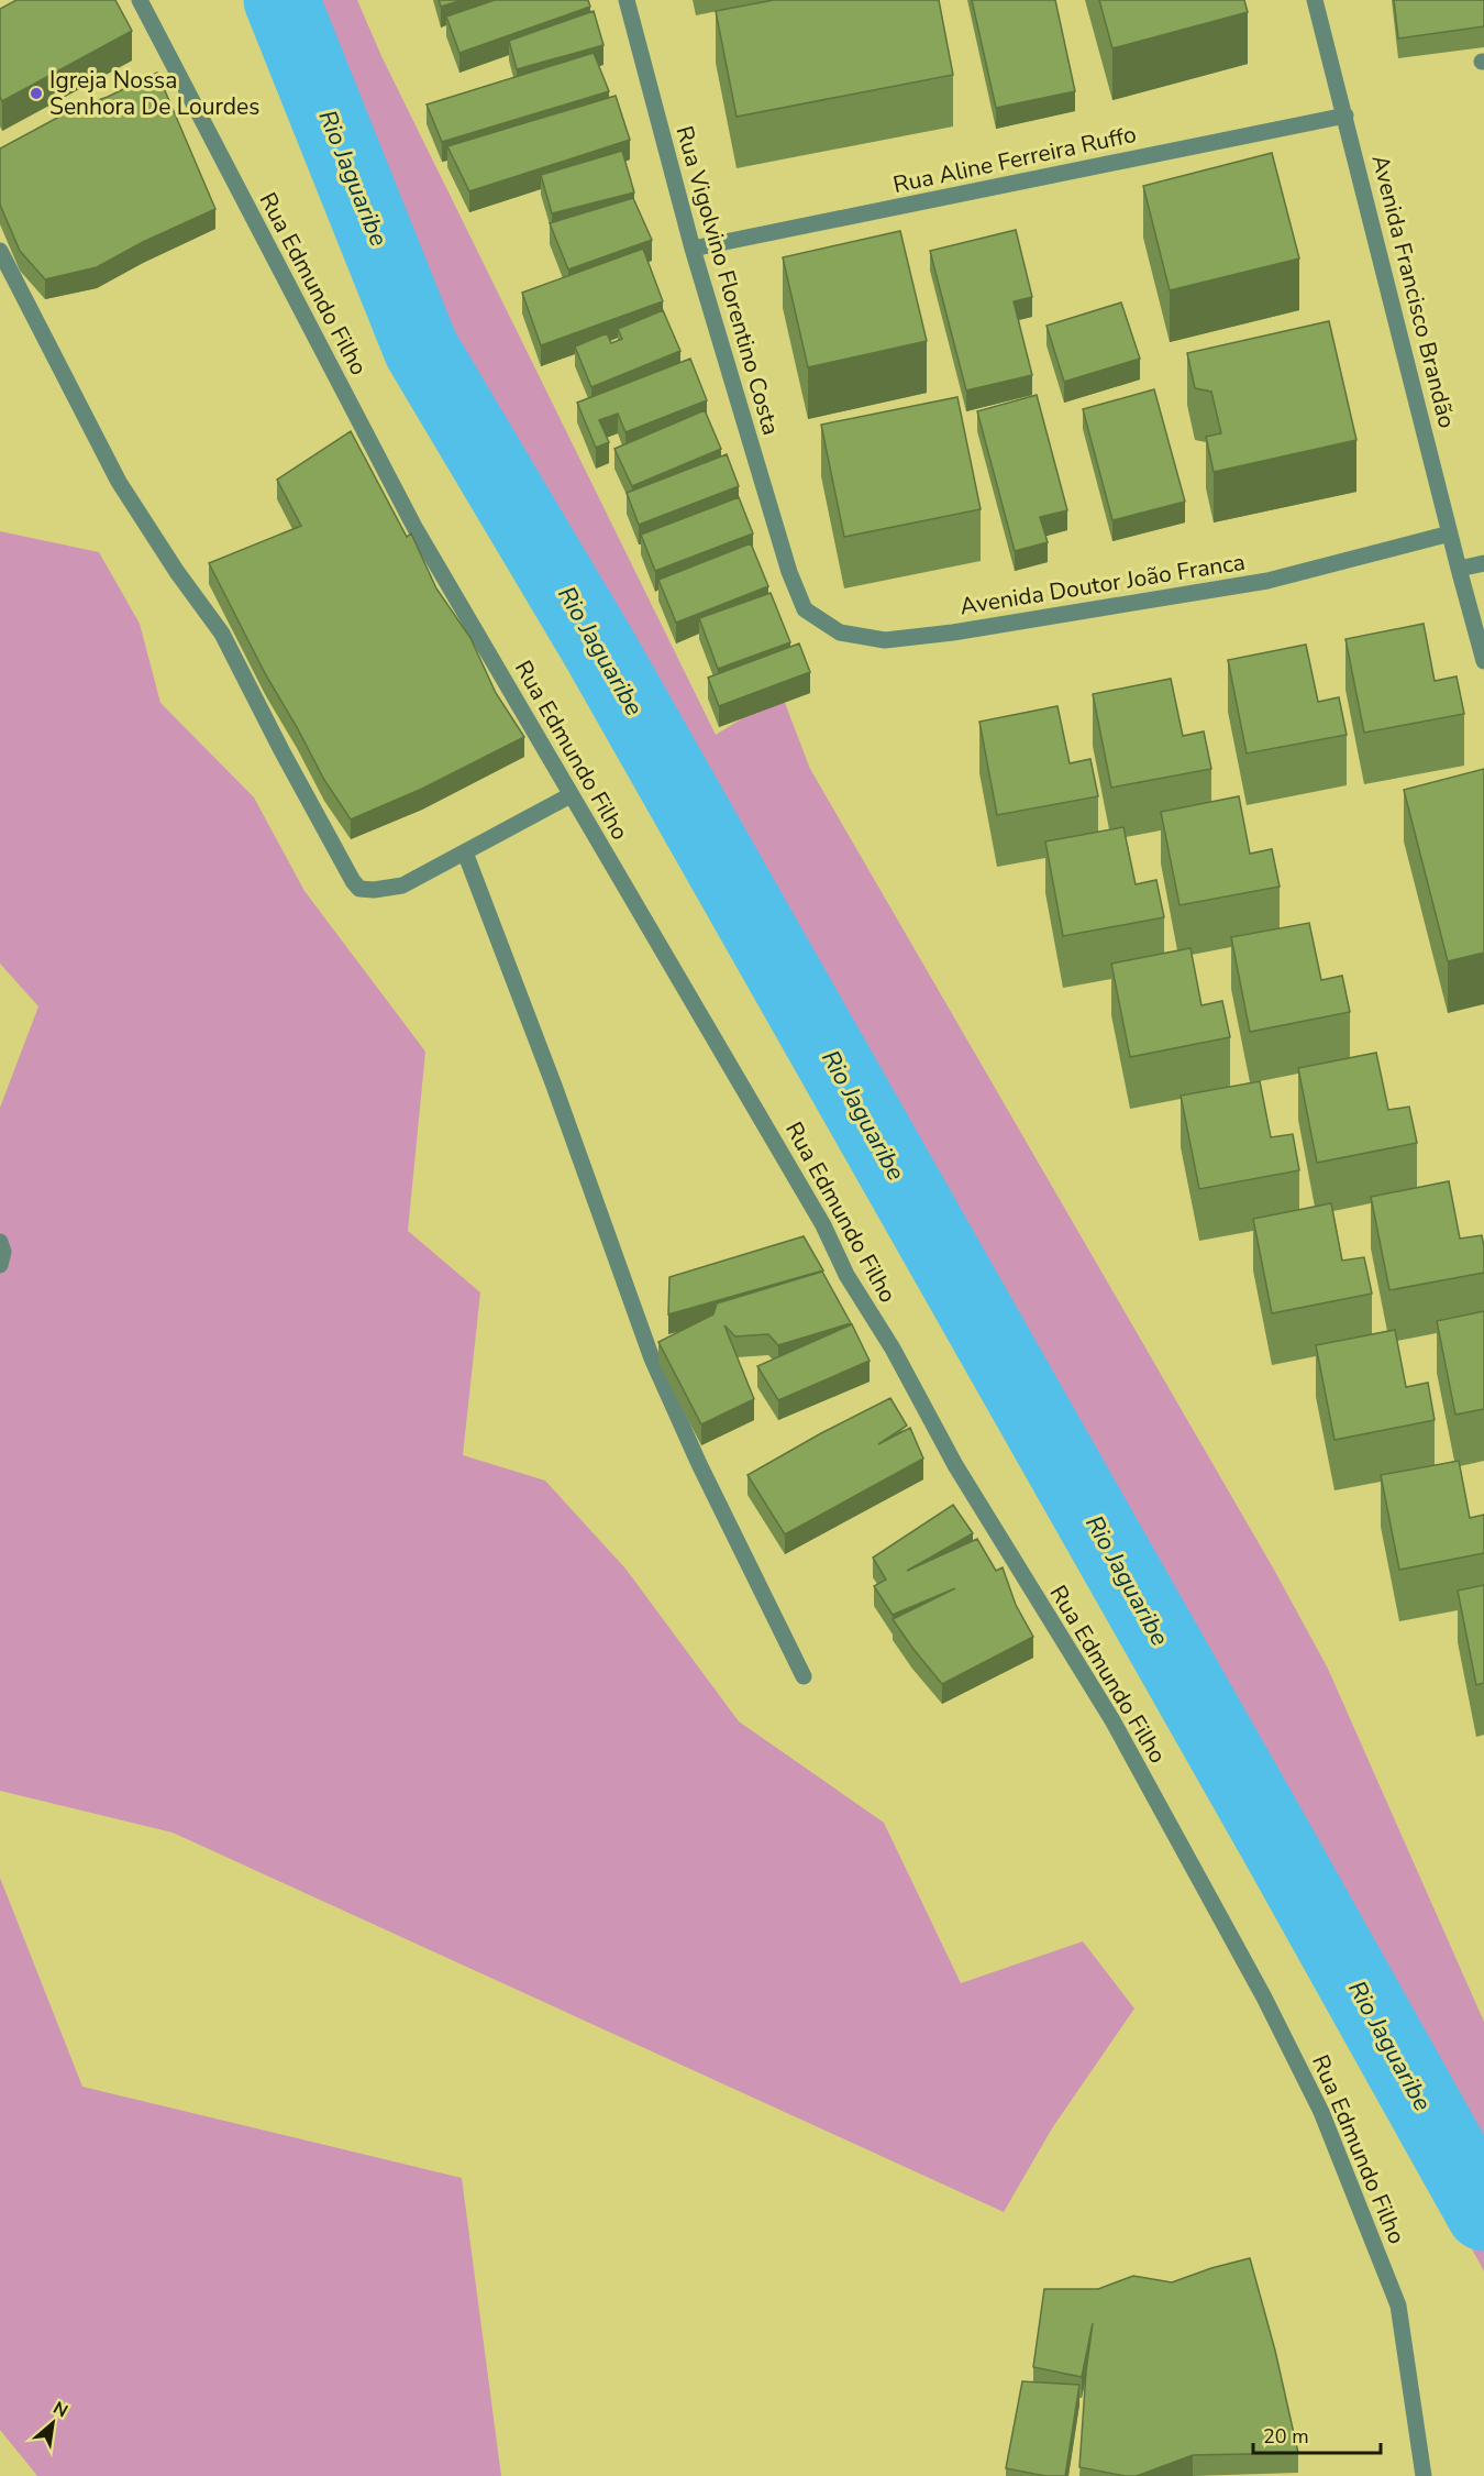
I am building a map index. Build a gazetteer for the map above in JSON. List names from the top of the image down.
{
  "streets": {
    "street": [
      "Rua Aline Ferreira Ruffo",
      "Rua Vigolvino Florentino Costa",
      "Rua Edmundo Filho",
      "Avenida Francisco Brandão",
      "Avenida Doutor João Franca"
    ]
  },
  "crossings": [
    ["Rua Aline Ferreira Ruffo", "Rua Vigolvino Florentino Costa"],
    ["Rua Aline Ferreira Ruffo", "Avenida Francisco Brandão"],
    ["Rua Vigolvino Florentino Costa", "Avenida Doutor João Franca"],
    ["Avenida Francisco Brandão", "Avenida Doutor João Franca"]
  ],
  "water": ["Rio Jaguaribe"],
  "places": ["Igreja Nossa Senhora De Lourdes"],
  "scale_bar": "20 m",
  "north": "top right"
}
